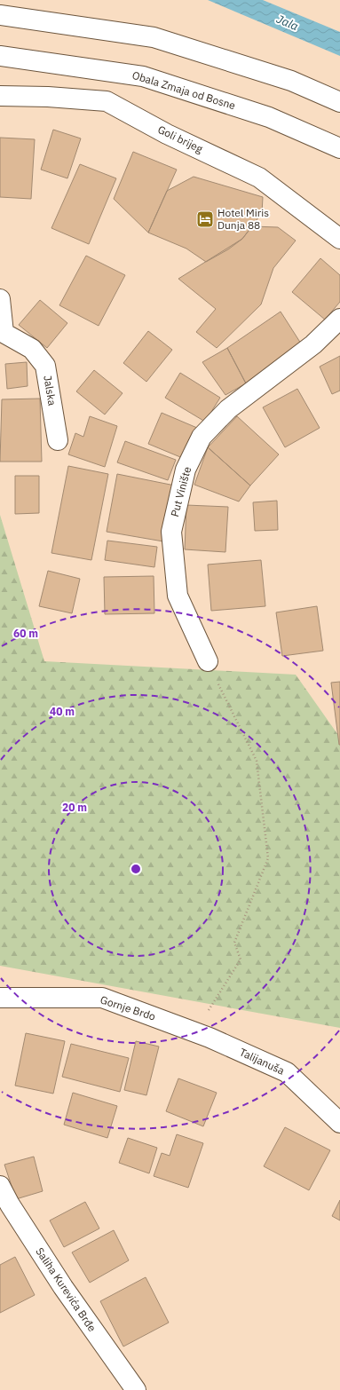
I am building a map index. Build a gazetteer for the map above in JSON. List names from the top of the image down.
{
  "streets": {
    "street": [
      "Obala Zmaja od Bosne",
      "Goli brijeg",
      "Jalska",
      "Put Vinište",
      "Gornje Brdo",
      "Talijanuša",
      "Saliha Kurevića Brđe"
    ]
  },
  "crossings": [
    ["Gornje Brdo", "Talijanuša"]
  ],
  "water": ["Jala"],
  "places": {
    "hotel": ["Hotel Miris Dunja 88"]
  },
  "rings": ["60 m", "40 m", "20 m"]
}
